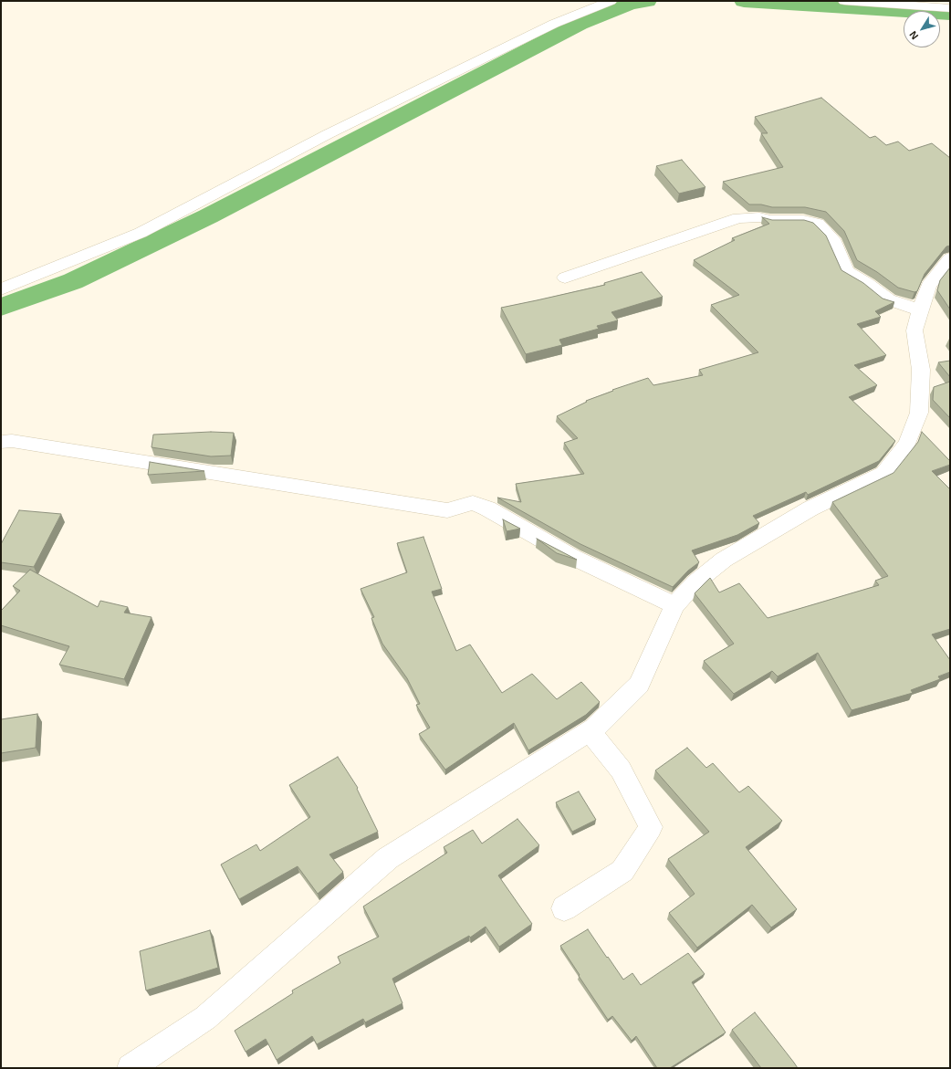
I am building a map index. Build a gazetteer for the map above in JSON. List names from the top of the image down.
{
  "north": "bottom left"
}
